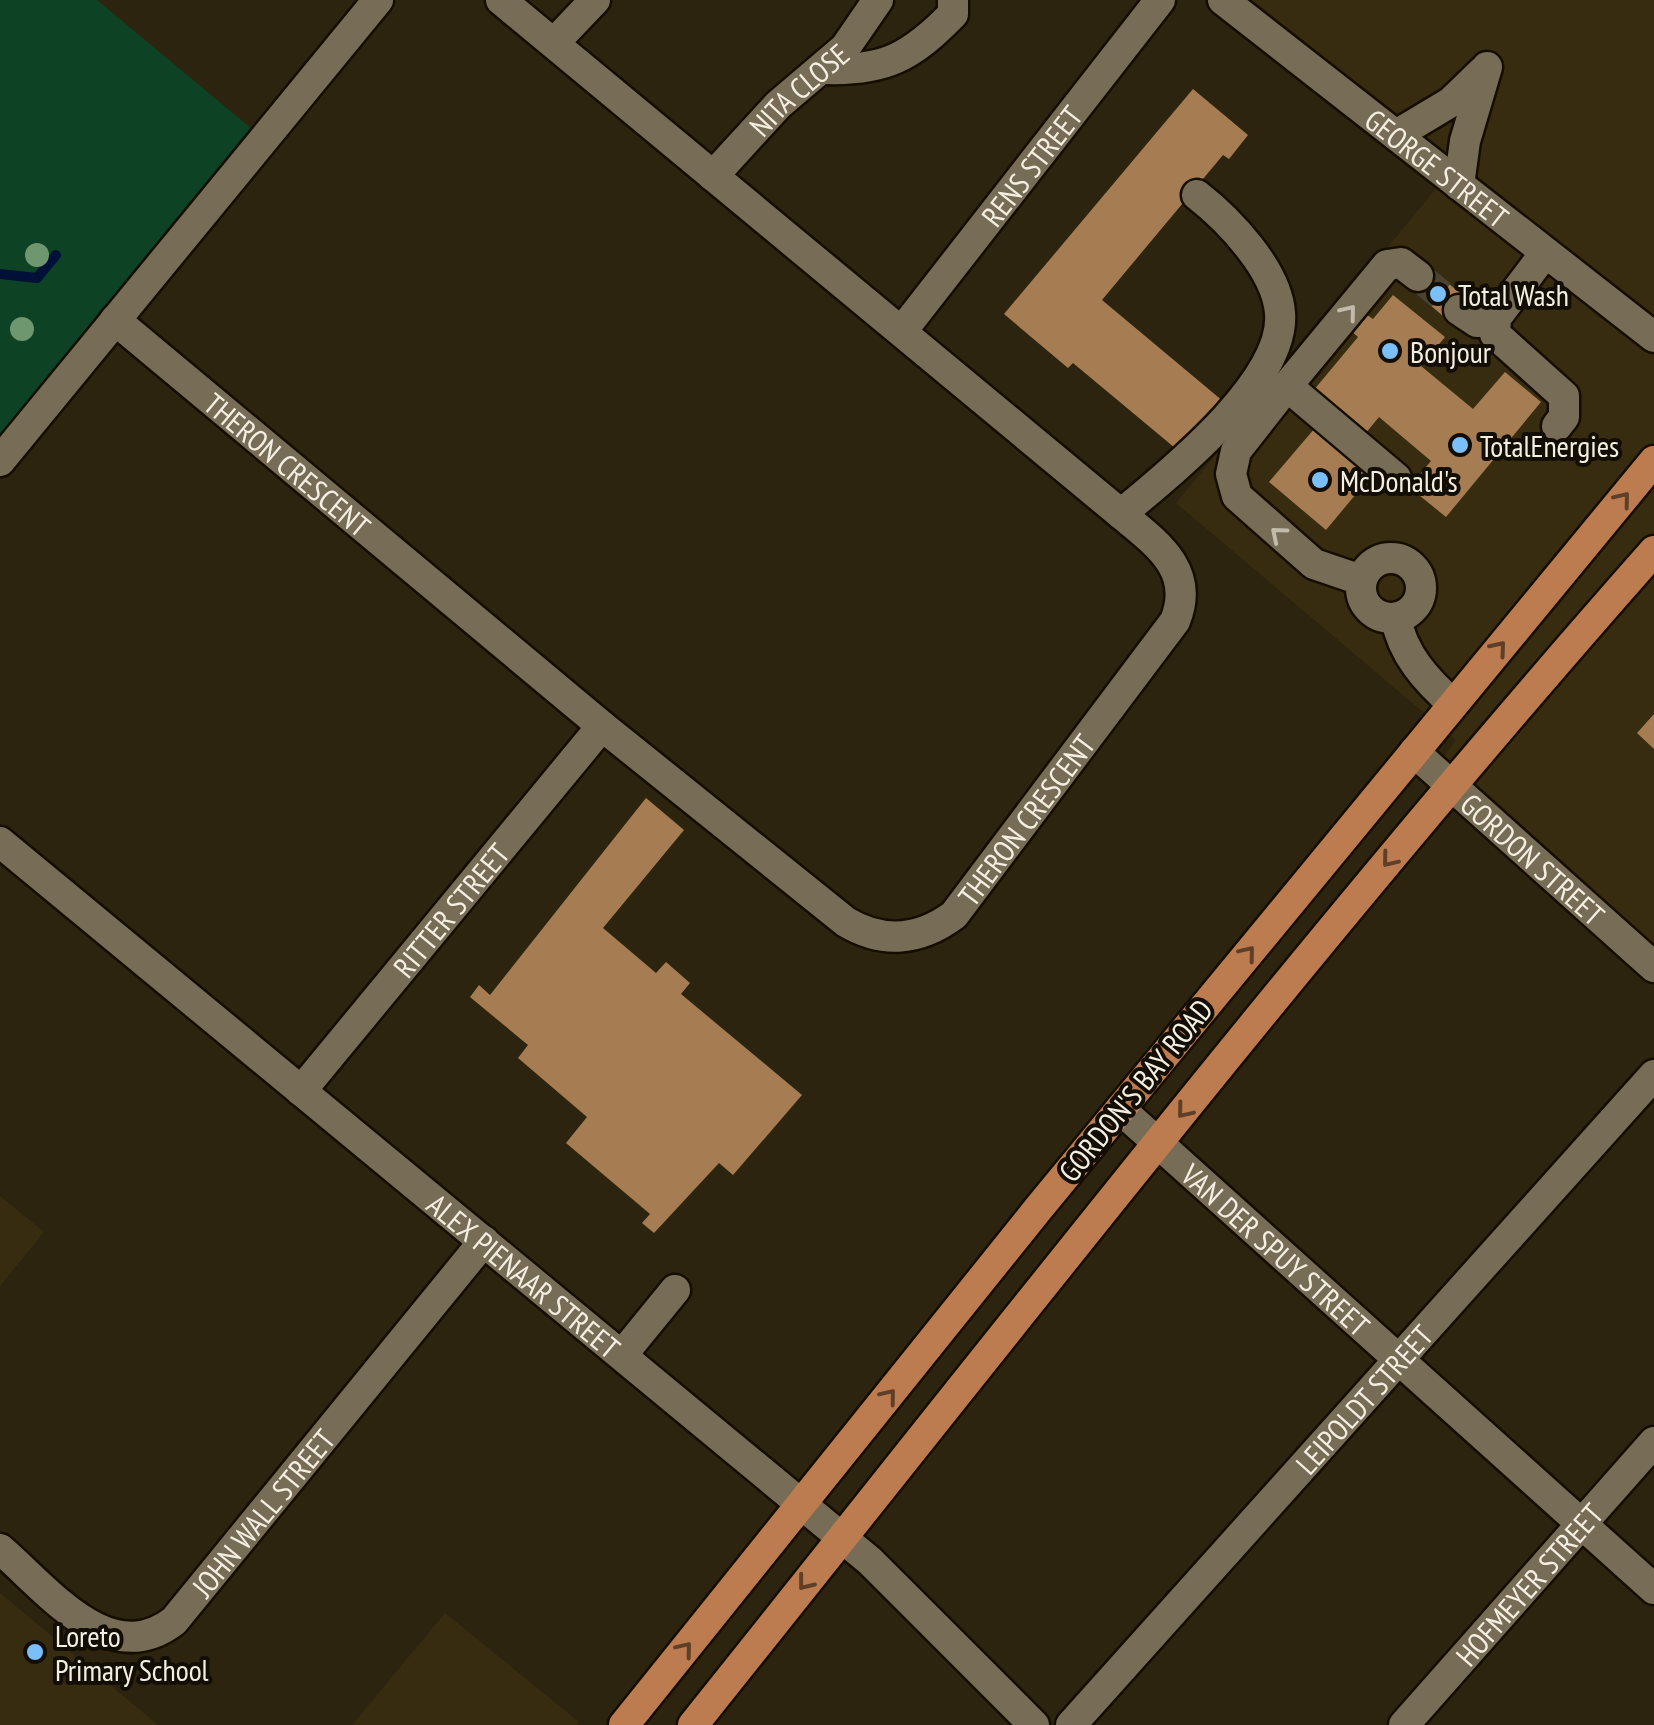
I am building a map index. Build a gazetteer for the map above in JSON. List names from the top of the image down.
{
  "streets": {
    "main road": ["GORDON'S BAY ROAD"],
    "street": [
      "NITA CLOSE",
      "RENS STREET",
      "GEORGE STREET",
      "THERON CRESCENT",
      "GORDON STREET",
      "RITTER STREET",
      "VAN DER SPUY STREET",
      "ALEX PIENAAR STREET",
      "LEIPOLDT STREET",
      "JOHN WALL STREET",
      "HOFMEYER STREET"
    ]
  },
  "crossings": [
    ["NITA CLOSE", "THERON CRESCENT"],
    ["RENS STREET", "THERON CRESCENT"],
    ["THERON CRESCENT", "RITTER STREET"],
    ["GORDON STREET", "GORDON'S BAY ROAD"],
    ["RITTER STREET", "ALEX PIENAAR STREET"],
    ["GORDON'S BAY ROAD", "VAN DER SPUY STREET"],
    ["GORDON'S BAY ROAD", "ALEX PIENAAR STREET"],
    ["VAN DER SPUY STREET", "LEIPOLDT STREET"],
    ["VAN DER SPUY STREET", "HOFMEYER STREET"],
    ["ALEX PIENAAR STREET", "JOHN WALL STREET"]
  ],
  "places": [
    "Total Wash",
    "Bonjour",
    "TotalEnergies",
    "McDonald's",
    "Loreto Primary School"
  ]
}
